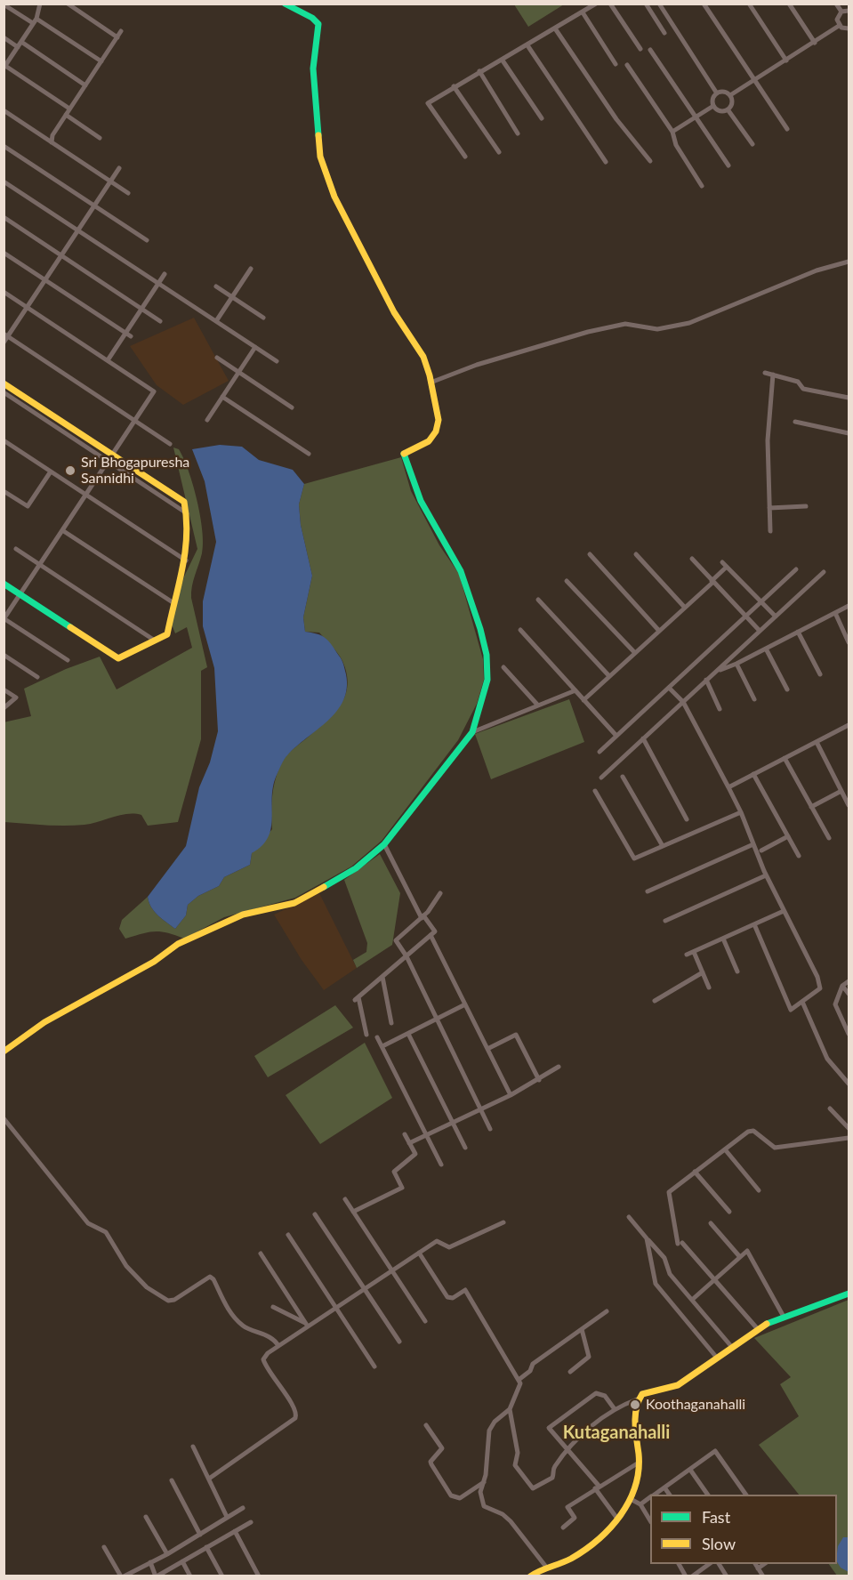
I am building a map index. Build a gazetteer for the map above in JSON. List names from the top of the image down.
{
  "districts": ["Kutaganahalli"],
  "places": ["Sri Bhogapuresha Sannidhi", "Koothaganahalli"],
  "legend": ["Fast", "Slow"]
}
